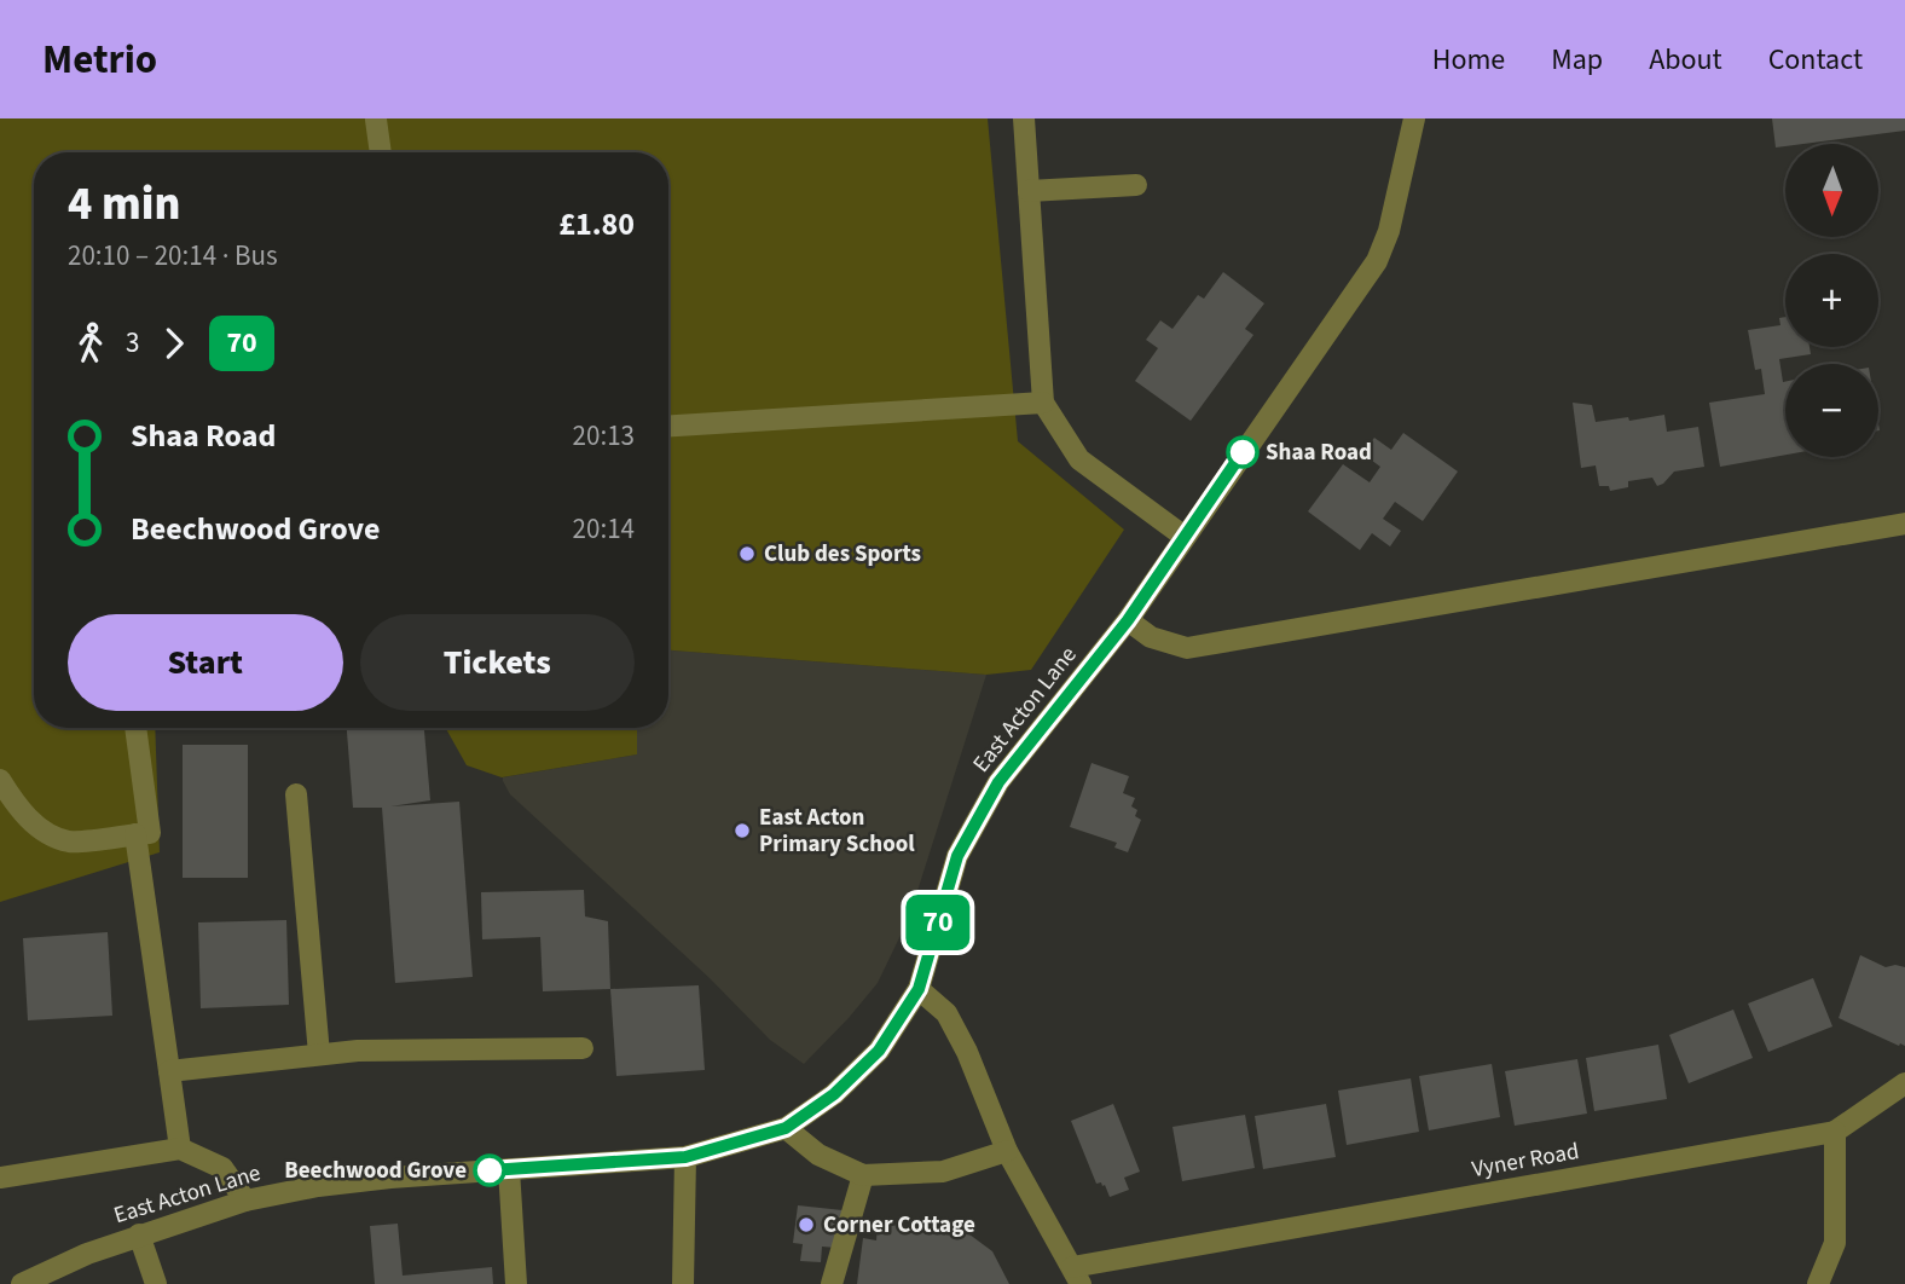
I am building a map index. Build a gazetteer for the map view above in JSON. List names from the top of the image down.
{
  "streets": {
    "street": ["East Acton Lane", "Vyner Road"]
  },
  "places": [
    "Shaa Road",
    "Club des Sports",
    "East Acton Primary School",
    "Beechwood Grove",
    "Corner Cottage"
  ],
  "lines": ["bus line 70"],
  "north": "bottom",
  "page": {
    "header": "Metrio",
    "nav": [
      "Home",
      "Map",
      "About",
      "Contact"
    ],
    "on_map": "70",
    "map_buttons": ["+", "−"],
    "heading": ["4 min", "20:10 – 20:14 · Bus", "£1.80"],
    "legs": ["3", "70"],
    "list": [
      {
        "name": "Shaa Road",
        "value": "20:13"
      },
      {
        "name": "Beechwood Grove",
        "value": "20:14"
      }
    ],
    "buttons": ["Start", "Tickets"]
  }
}
